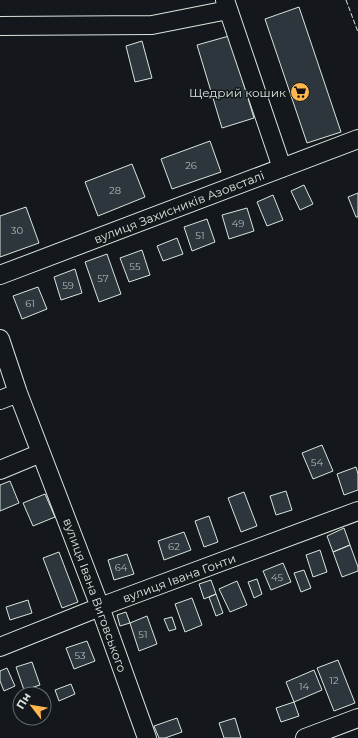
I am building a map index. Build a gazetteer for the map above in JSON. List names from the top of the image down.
{
  "streets": {
    "street": ["вулиця Захисників Азовсталі", "вулиця Івана Гонти", "вулиця Івана Виговського"]
  },
  "crossings": [
    ["вулиця Івана Гонти", "вулиця Івана Виговського"]
  ],
  "places": {
    "supermarket": ["Щедрий кошик"]
  },
  "house_numbers": [
    "26",
    "28",
    "49",
    "30",
    "51",
    "55",
    "57",
    "59",
    "61",
    "54",
    "62",
    "64",
    "45",
    "51",
    "53",
    "12",
    "14"
  ],
  "north": "top left"
}
